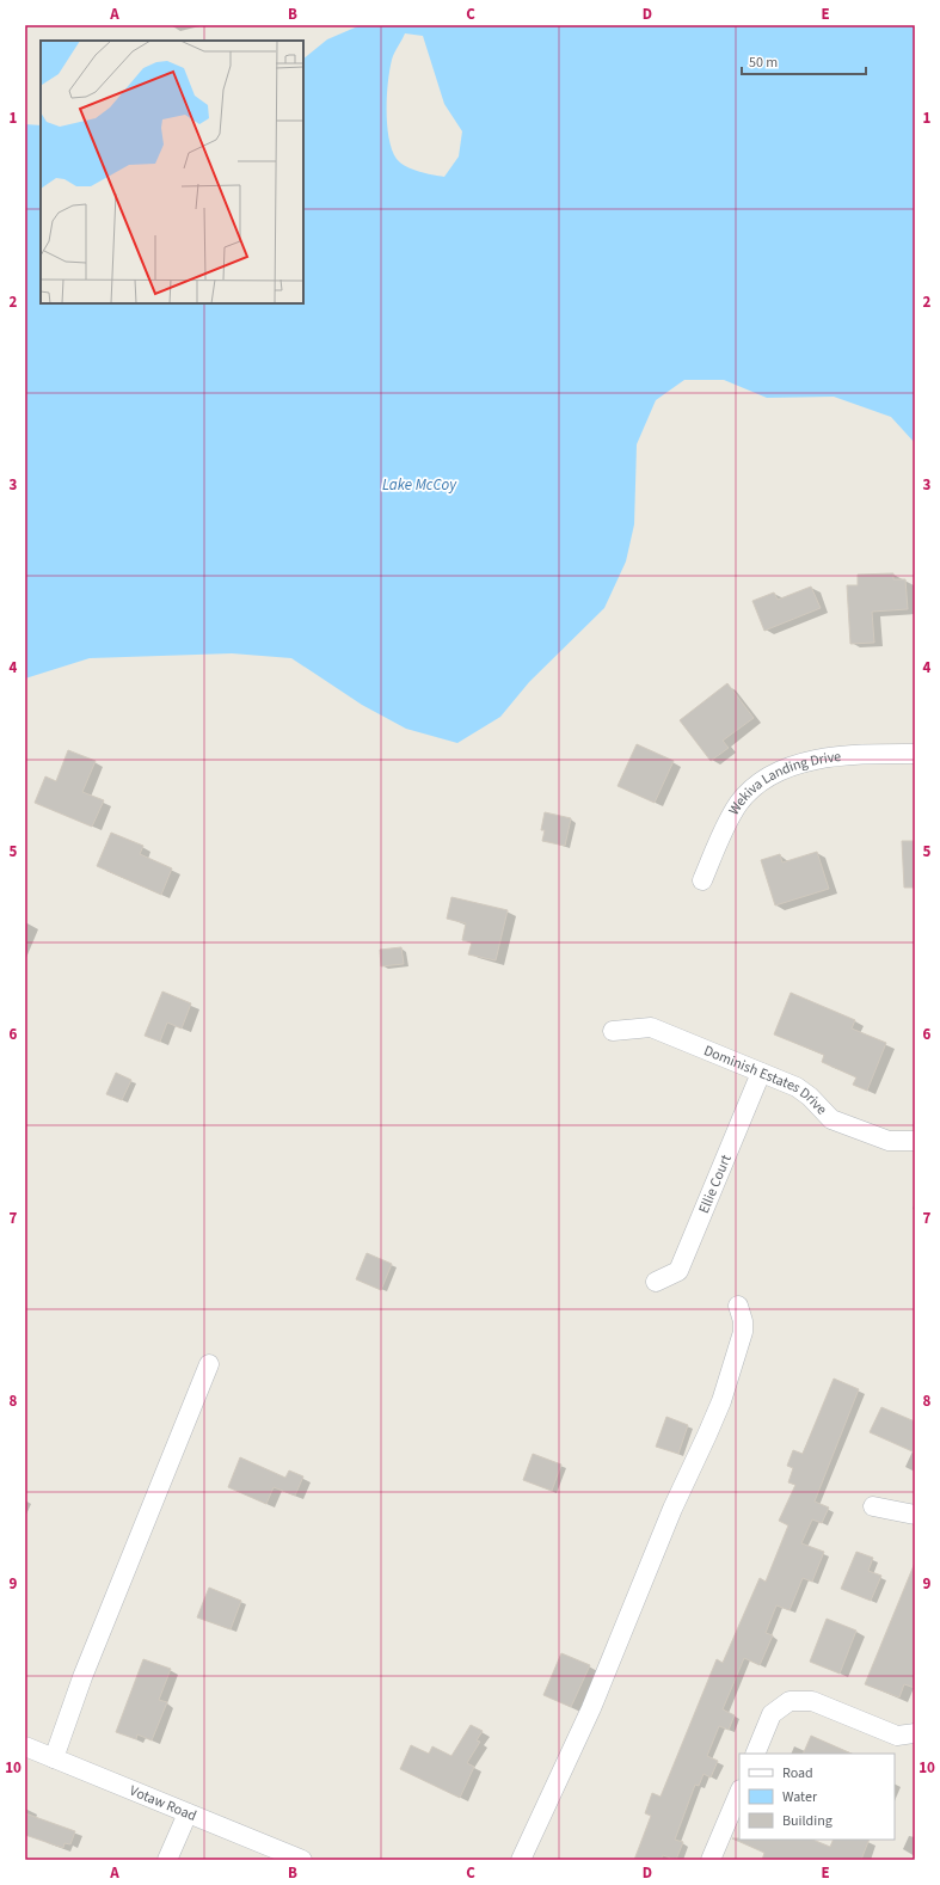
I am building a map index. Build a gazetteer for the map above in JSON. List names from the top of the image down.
{
  "streets": {
    "street": [
      "Wekiva Landing Drive",
      "Dominish Estates Drive",
      "Ellie Court",
      "Votaw Road"
    ]
  },
  "crossings": [
    ["Dominish Estates Drive", "Ellie Court"]
  ],
  "water": ["Lake McCoy"],
  "legend": ["Road", "Water", "Building"],
  "scale_bar": "50 m",
  "grid": {
    "columns": [
      "A",
      "B",
      "C",
      "D",
      "E"
    ],
    "rows": [
      "1",
      "2",
      "3",
      "4",
      "5",
      "6",
      "7",
      "8",
      "9",
      "10"
    ]
  }
}
